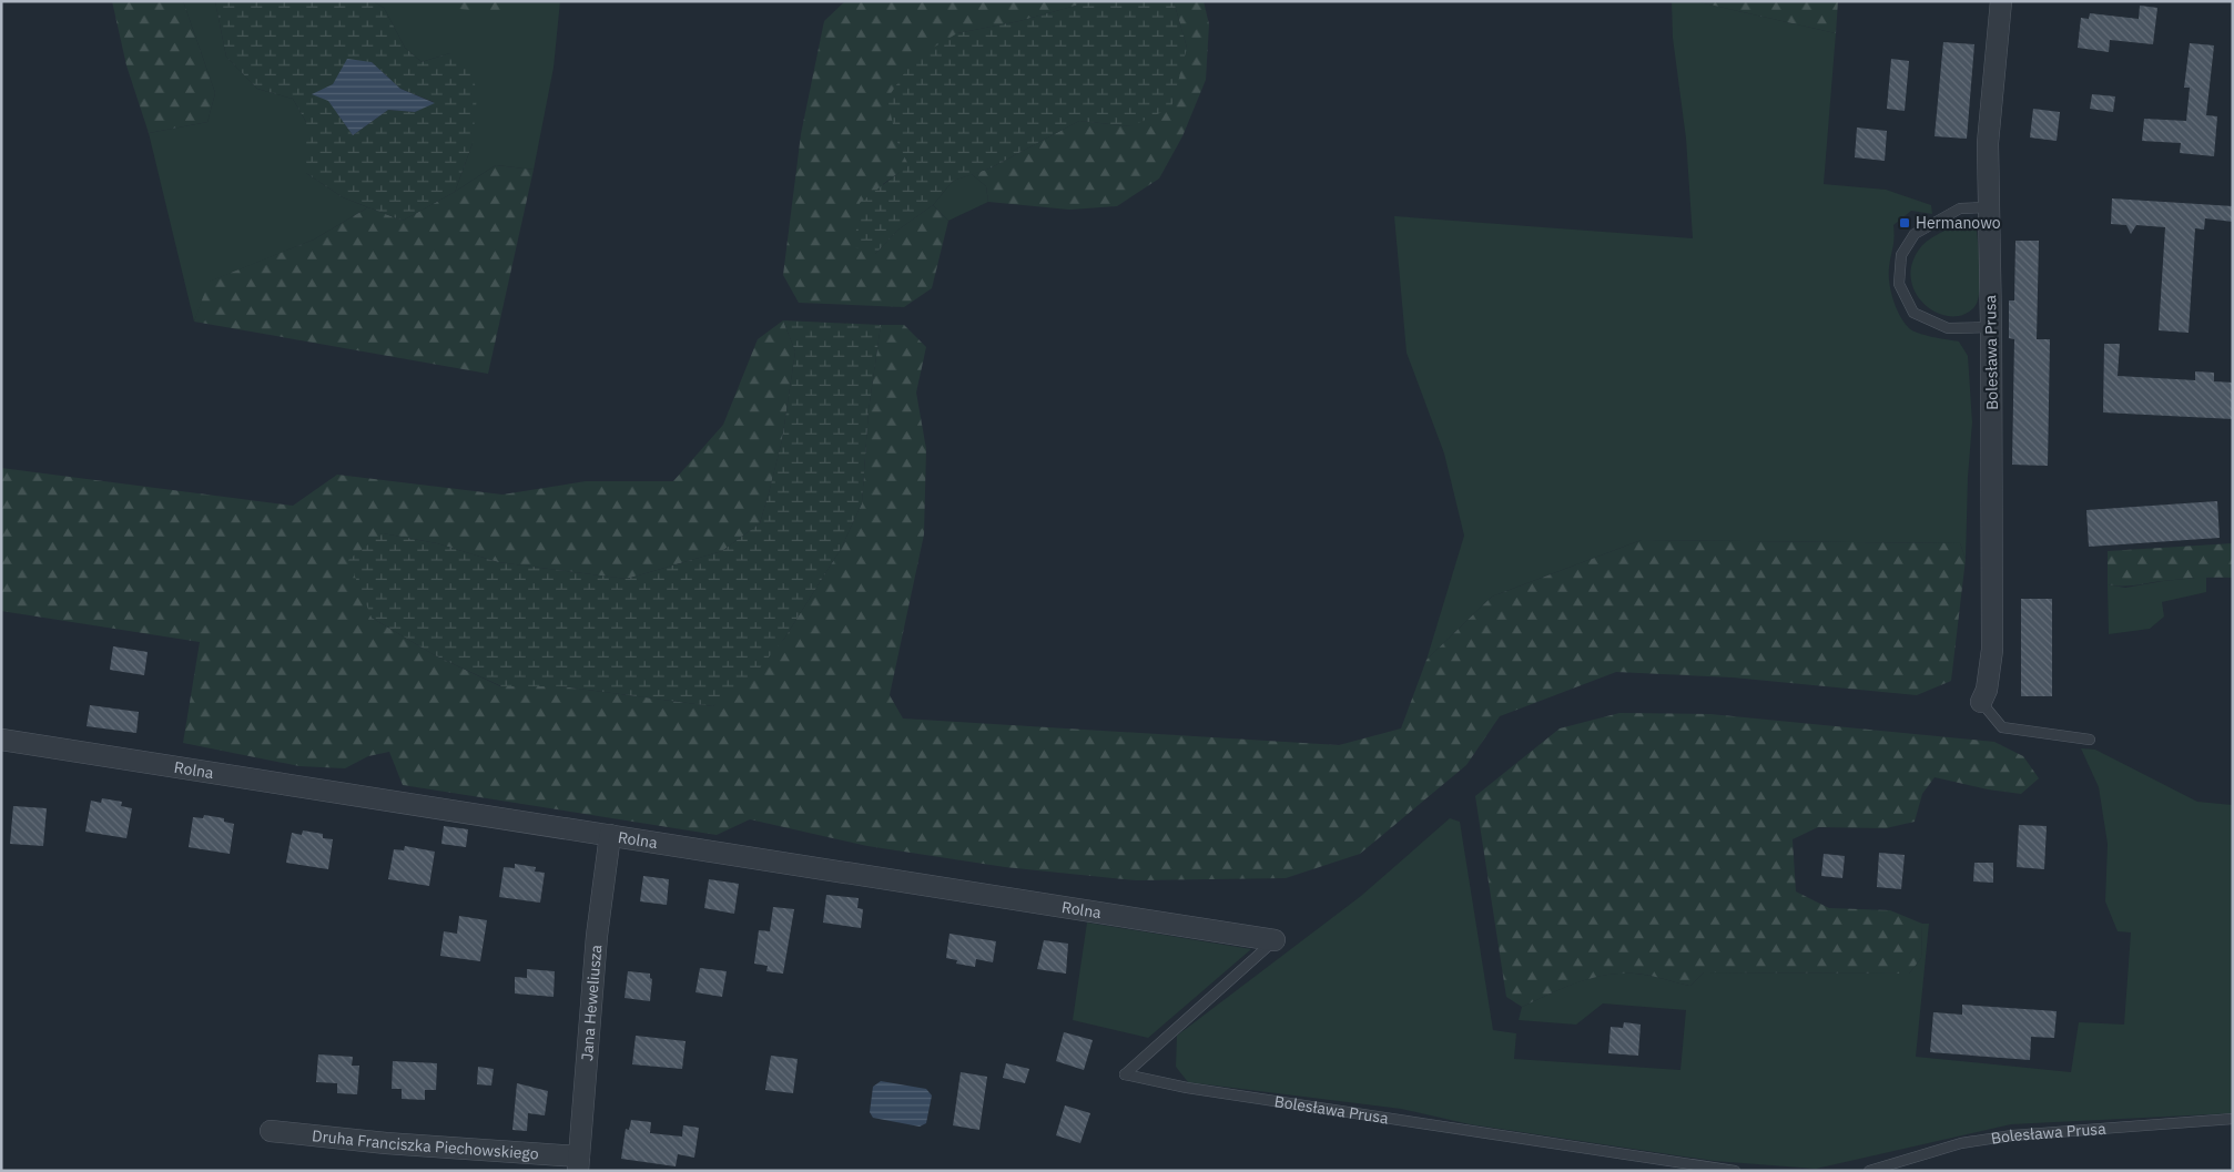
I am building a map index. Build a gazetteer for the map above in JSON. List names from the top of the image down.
{
  "streets": {
    "street": [
      "Bolesława Prusa",
      "Rolna",
      "Jana Heweliusza",
      "Druha Franciszka Piechowskiego"
    ]
  },
  "crossings": [
    ["Bolesława Prusa", "Rolna"],
    ["Rolna", "Jana Heweliusza"],
    ["Jana Heweliusza", "Druha Franciszka Piechowskiego"]
  ],
  "places": {
    "transit": ["Hermanowo"]
  }
}
